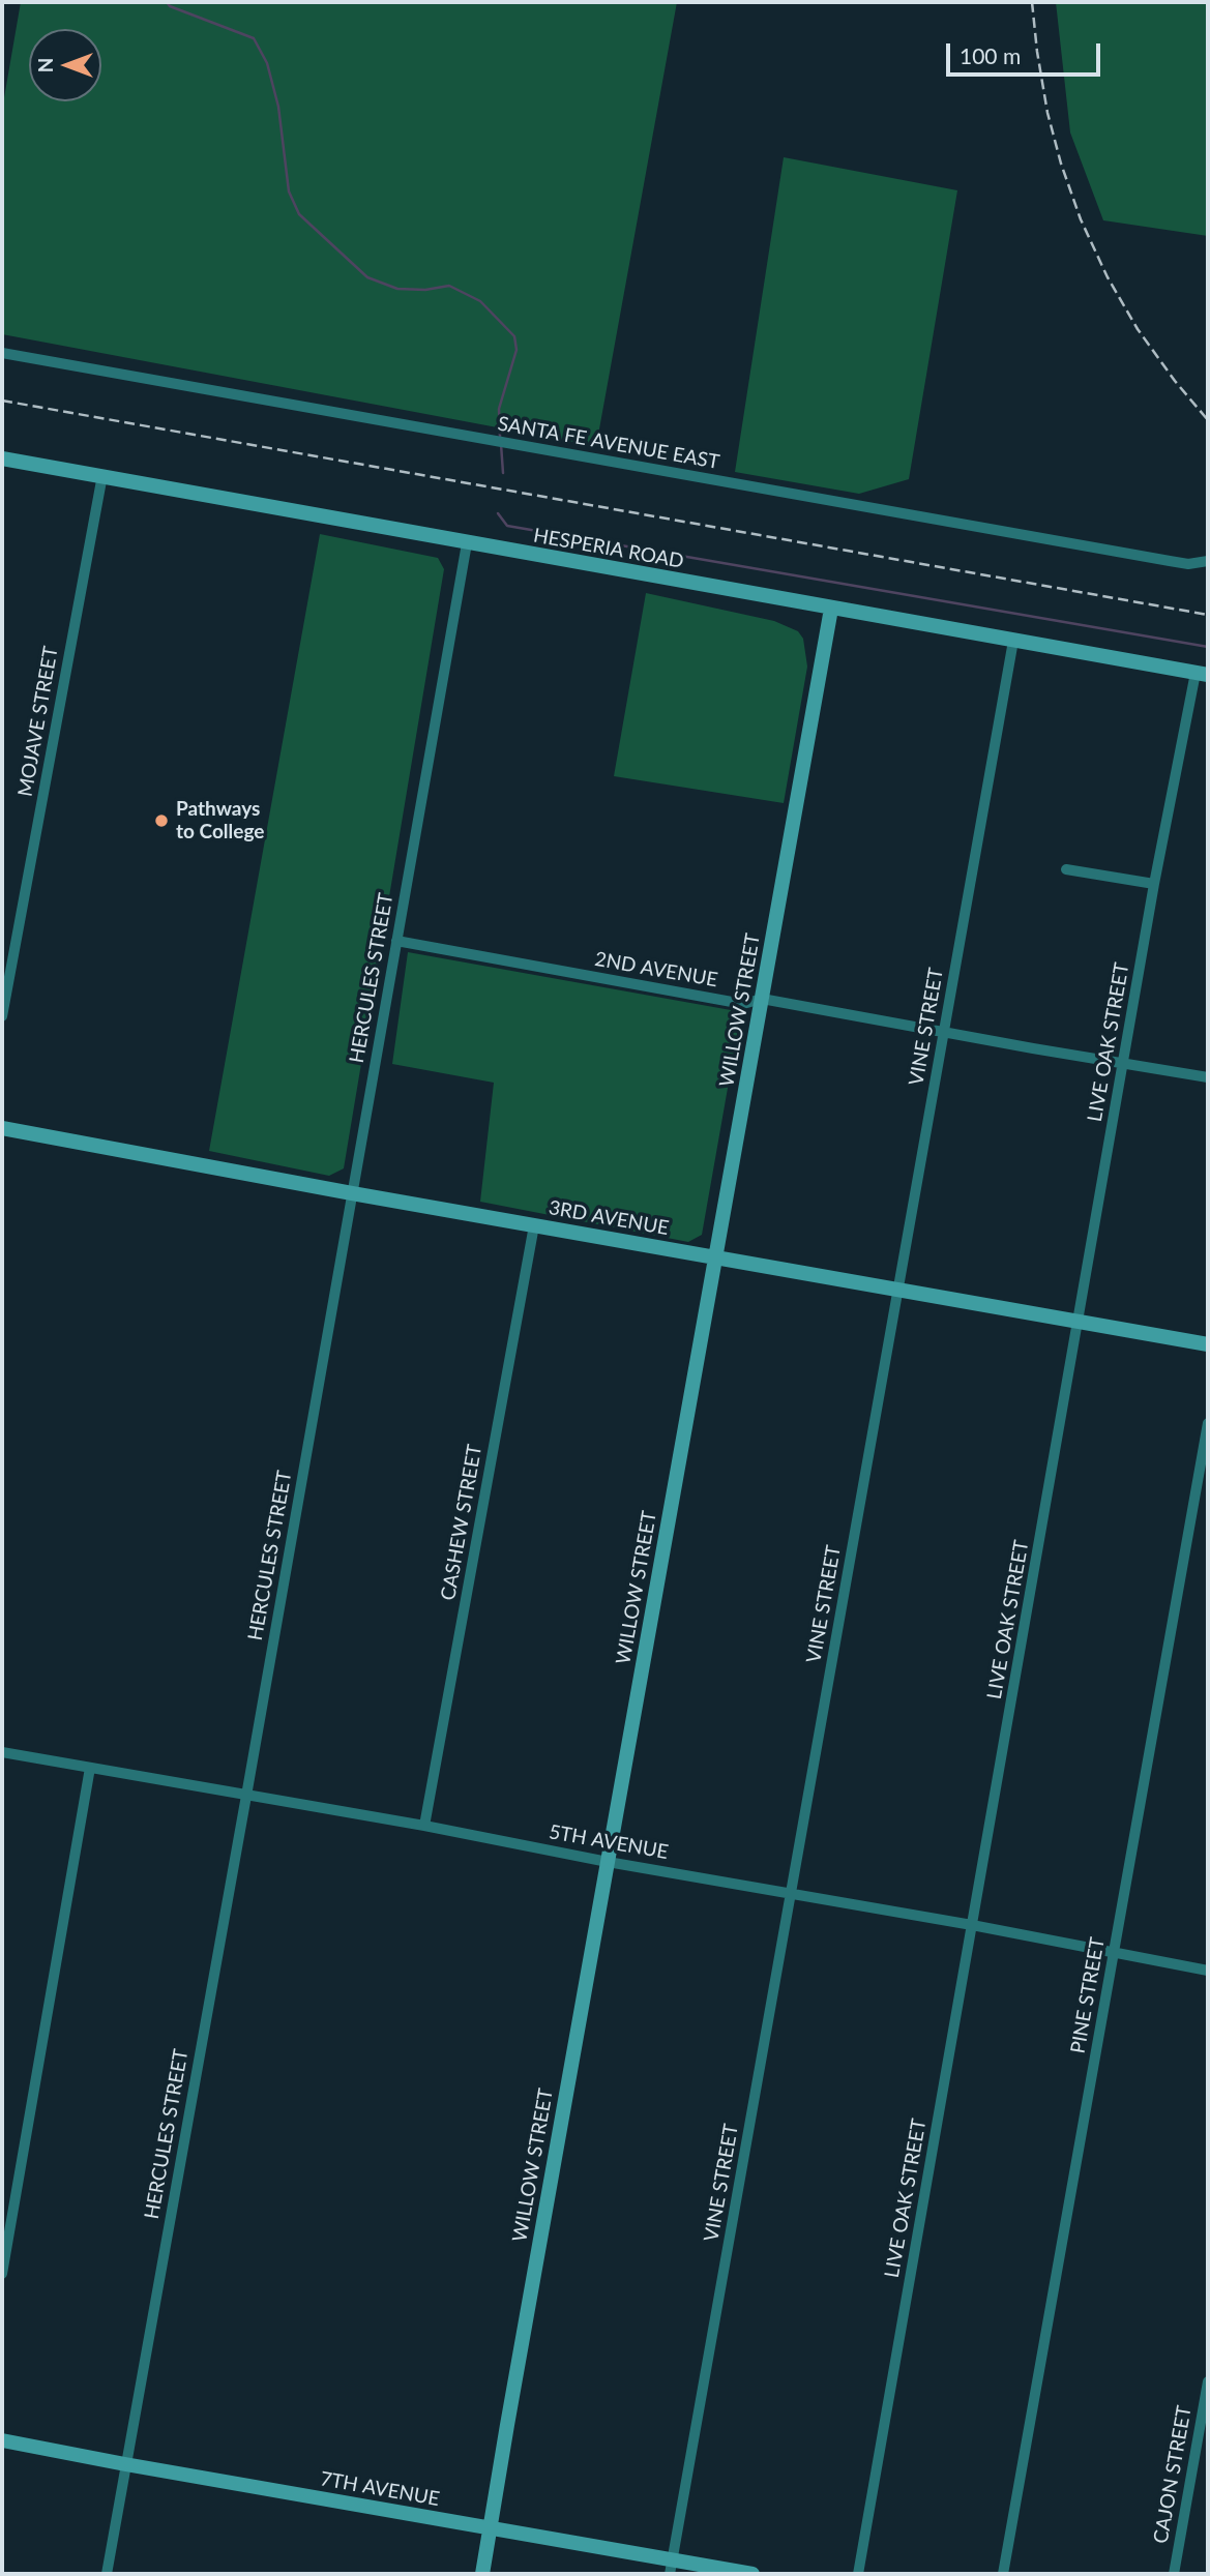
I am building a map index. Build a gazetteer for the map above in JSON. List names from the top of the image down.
{
  "streets": {
    "street": [
      "SANTA FE AVENUE EAST",
      "HESPERIA ROAD",
      "MOJAVE STREET",
      "2ND AVENUE",
      "HERCULES STREET",
      "WILLOW STREET",
      "VINE STREET",
      "LIVE OAK STREET",
      "3RD AVENUE",
      "CASHEW STREET",
      "5TH AVENUE",
      "PINE STREET",
      "CAJON STREET",
      "7TH AVENUE"
    ]
  },
  "crossings": [
    ["HESPERIA ROAD", "MOJAVE STREET"],
    ["HESPERIA ROAD", "HERCULES STREET"],
    ["HESPERIA ROAD", "WILLOW STREET"],
    ["HESPERIA ROAD", "VINE STREET"],
    ["HESPERIA ROAD", "LIVE OAK STREET"],
    ["2ND AVENUE", "HERCULES STREET"],
    ["2ND AVENUE", "WILLOW STREET"],
    ["2ND AVENUE", "VINE STREET"],
    ["2ND AVENUE", "LIVE OAK STREET"],
    ["HERCULES STREET", "3RD AVENUE"],
    ["HERCULES STREET", "5TH AVENUE"],
    ["HERCULES STREET", "7TH AVENUE"],
    ["WILLOW STREET", "3RD AVENUE"],
    ["WILLOW STREET", "5TH AVENUE"],
    ["WILLOW STREET", "7TH AVENUE"],
    ["VINE STREET", "3RD AVENUE"],
    ["VINE STREET", "5TH AVENUE"],
    ["VINE STREET", "7TH AVENUE"],
    ["LIVE OAK STREET", "3RD AVENUE"],
    ["LIVE OAK STREET", "5TH AVENUE"],
    ["3RD AVENUE", "CASHEW STREET"],
    ["CASHEW STREET", "5TH AVENUE"],
    ["5TH AVENUE", "PINE STREET"]
  ],
  "places": ["Pathways to College"],
  "scale_bar": "100 m",
  "north": "left"
}
